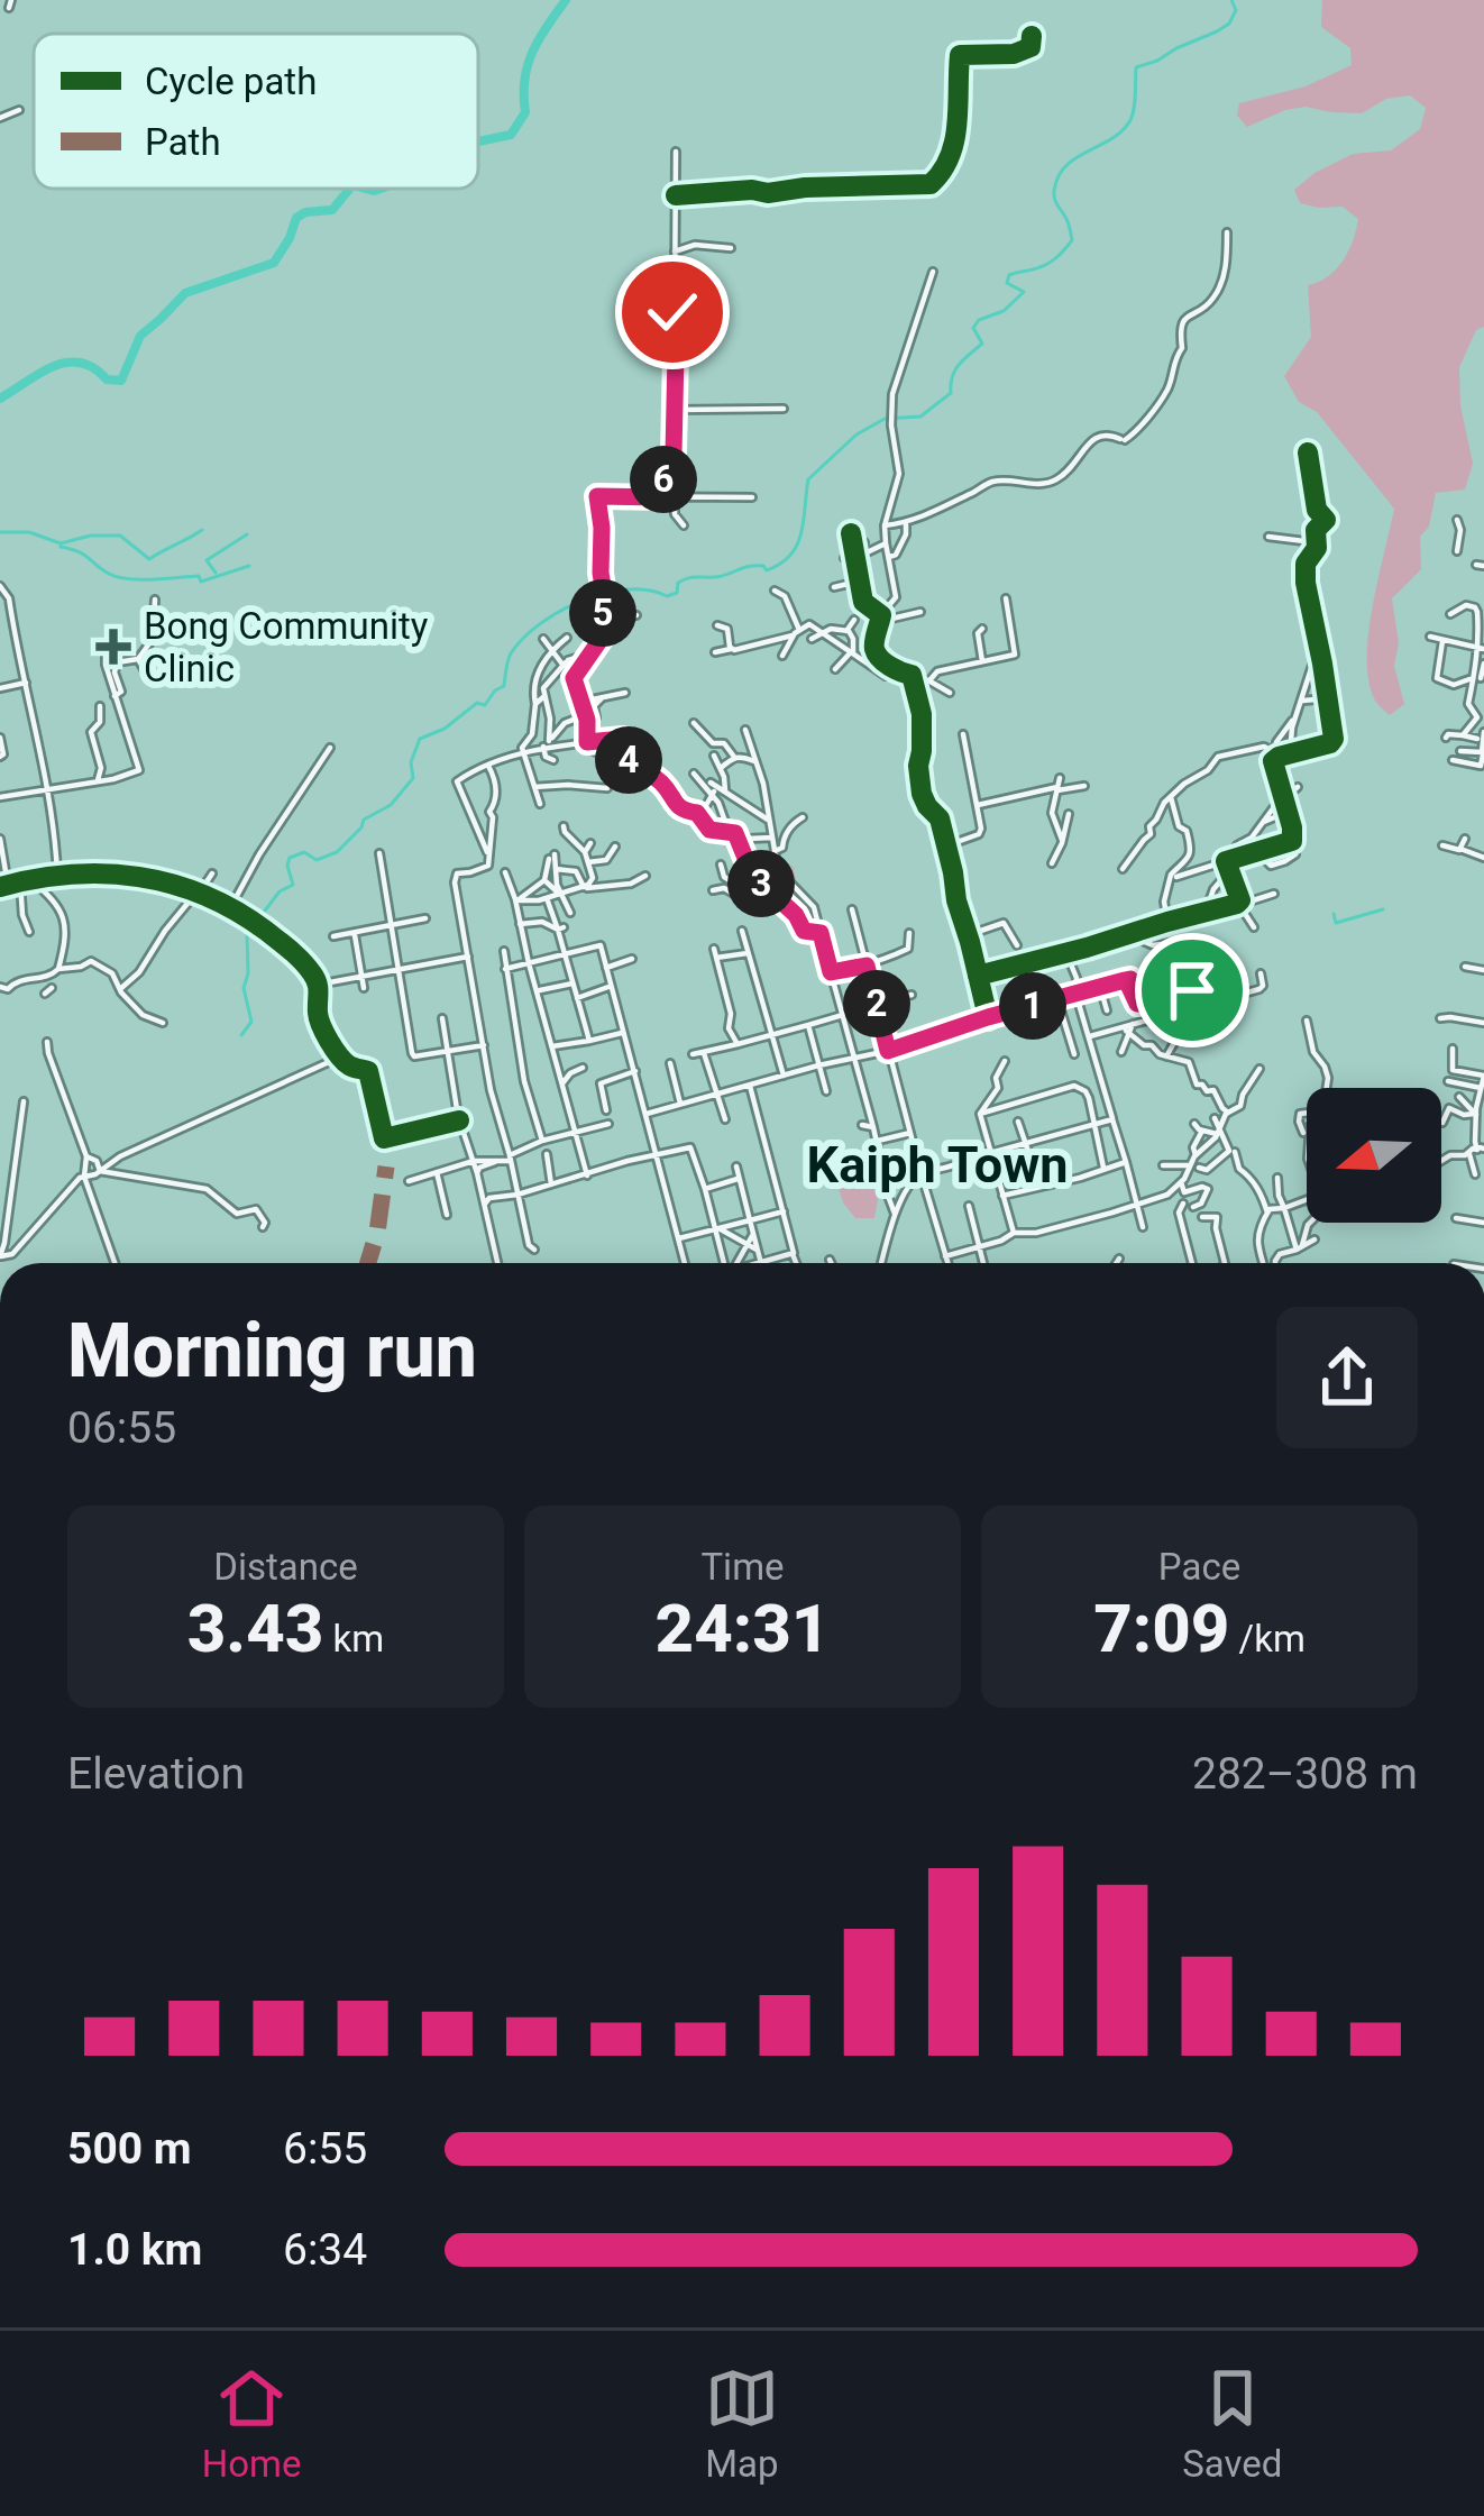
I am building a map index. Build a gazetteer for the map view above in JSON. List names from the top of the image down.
{
  "districts": ["Kaiph Town"],
  "places": {
    "health": ["Bong Community Clinic"]
  },
  "legend": ["Cycle path", "Path"],
  "north": "left",
  "page": {
    "pins": [
      "6",
      "5",
      "4",
      "3",
      "2",
      "1"
    ],
    "heading": ["Morning run", "06:55"],
    "stats": [
      ["Distance", "3.43 km"],
      ["Time", "24:31"],
      ["Pace", "7:09 /km"]
    ],
    "chart": ["Elevation", "282–308 m"],
    "list": [
      {
        "name": "500 m",
        "note": "6:55"
      },
      {
        "name": "1.0 km",
        "note": "6:34"
      }
    ],
    "tabs": ["Home", "Map", "Saved"]
  }
}
